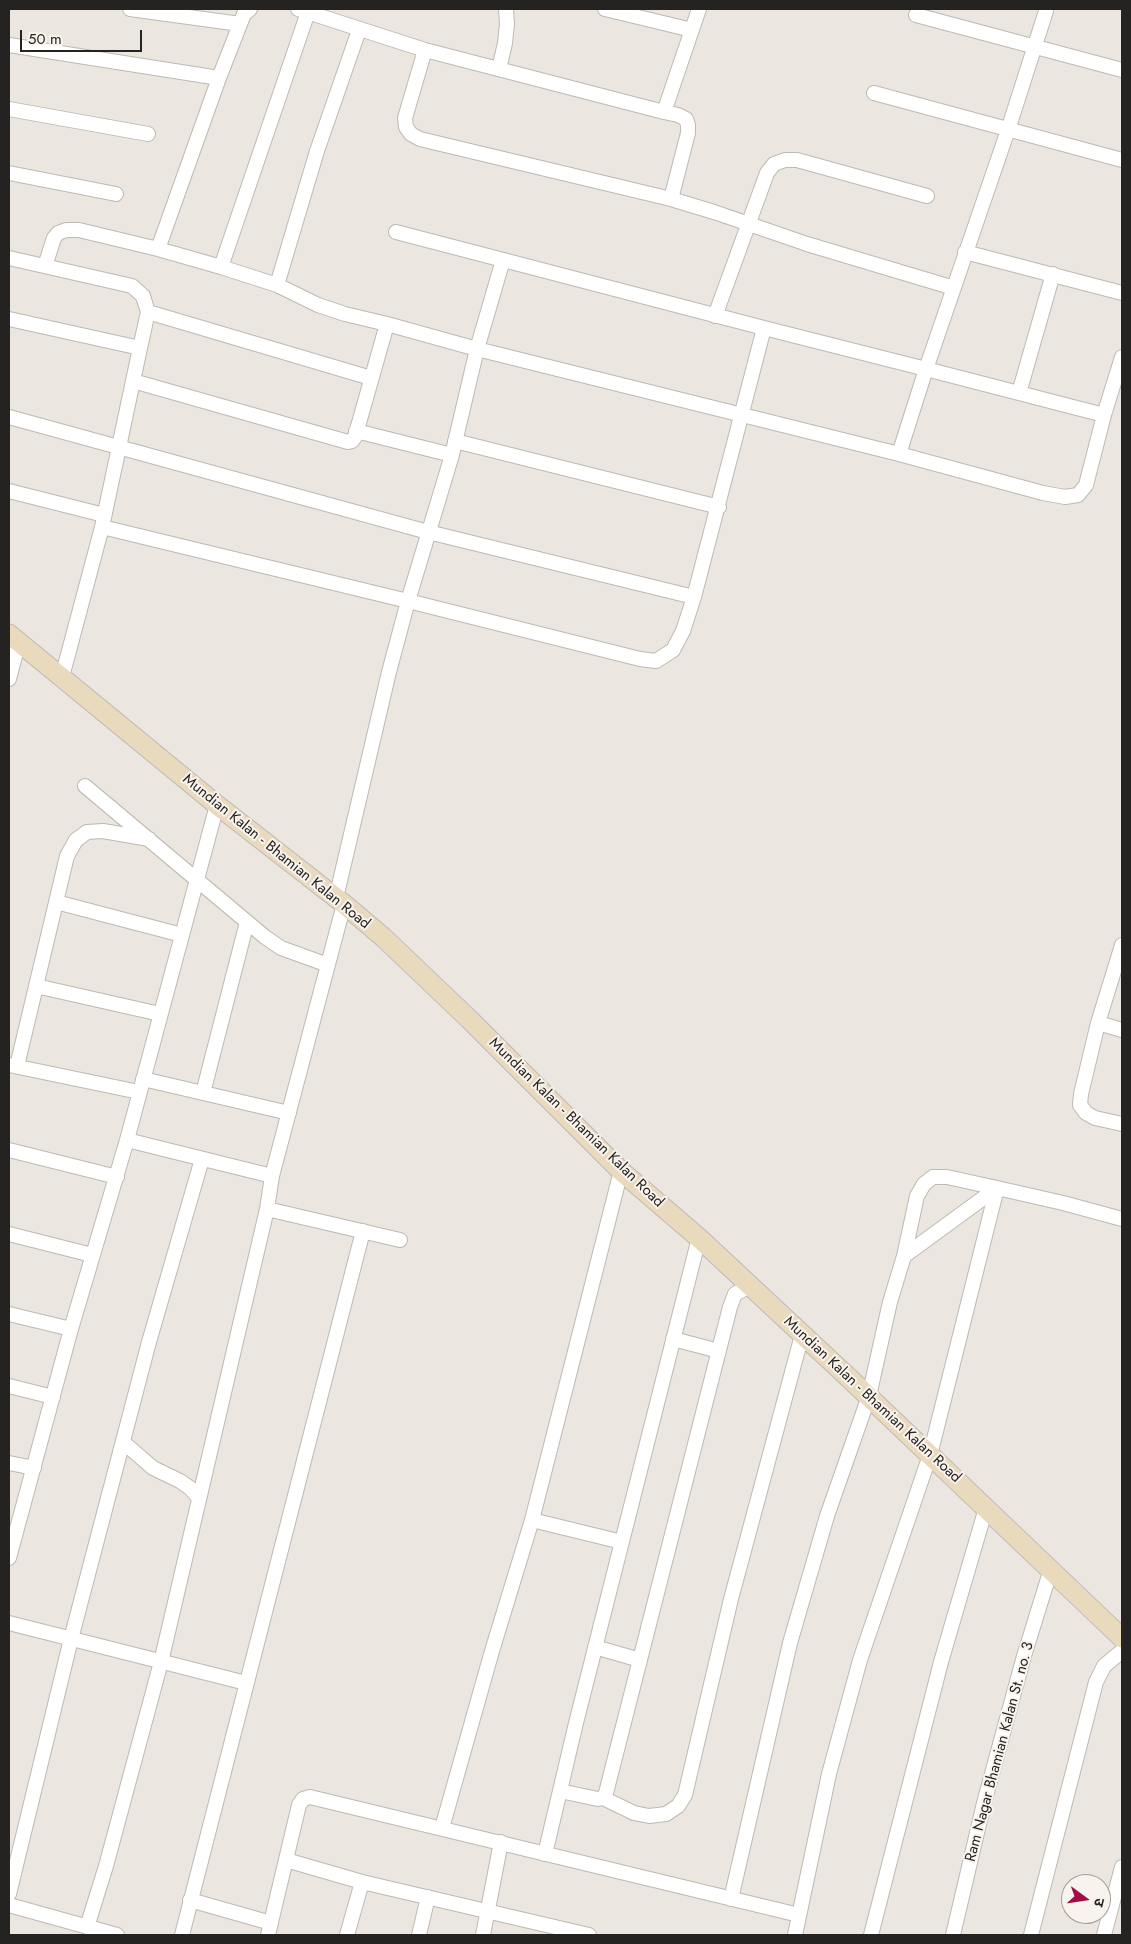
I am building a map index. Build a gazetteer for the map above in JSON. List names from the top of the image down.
{
  "streets": {
    "street": ["Mundian Kalan - Bhamian Kalan Road", "Ram Nagar Bhamian Kalan St. no. 3"]
  },
  "crossings": [
    ["Mundian Kalan - Bhamian Kalan Road", "Ram Nagar Bhamian Kalan St. no. 3"]
  ],
  "scale_bar": "50 m",
  "north": "right"
}
